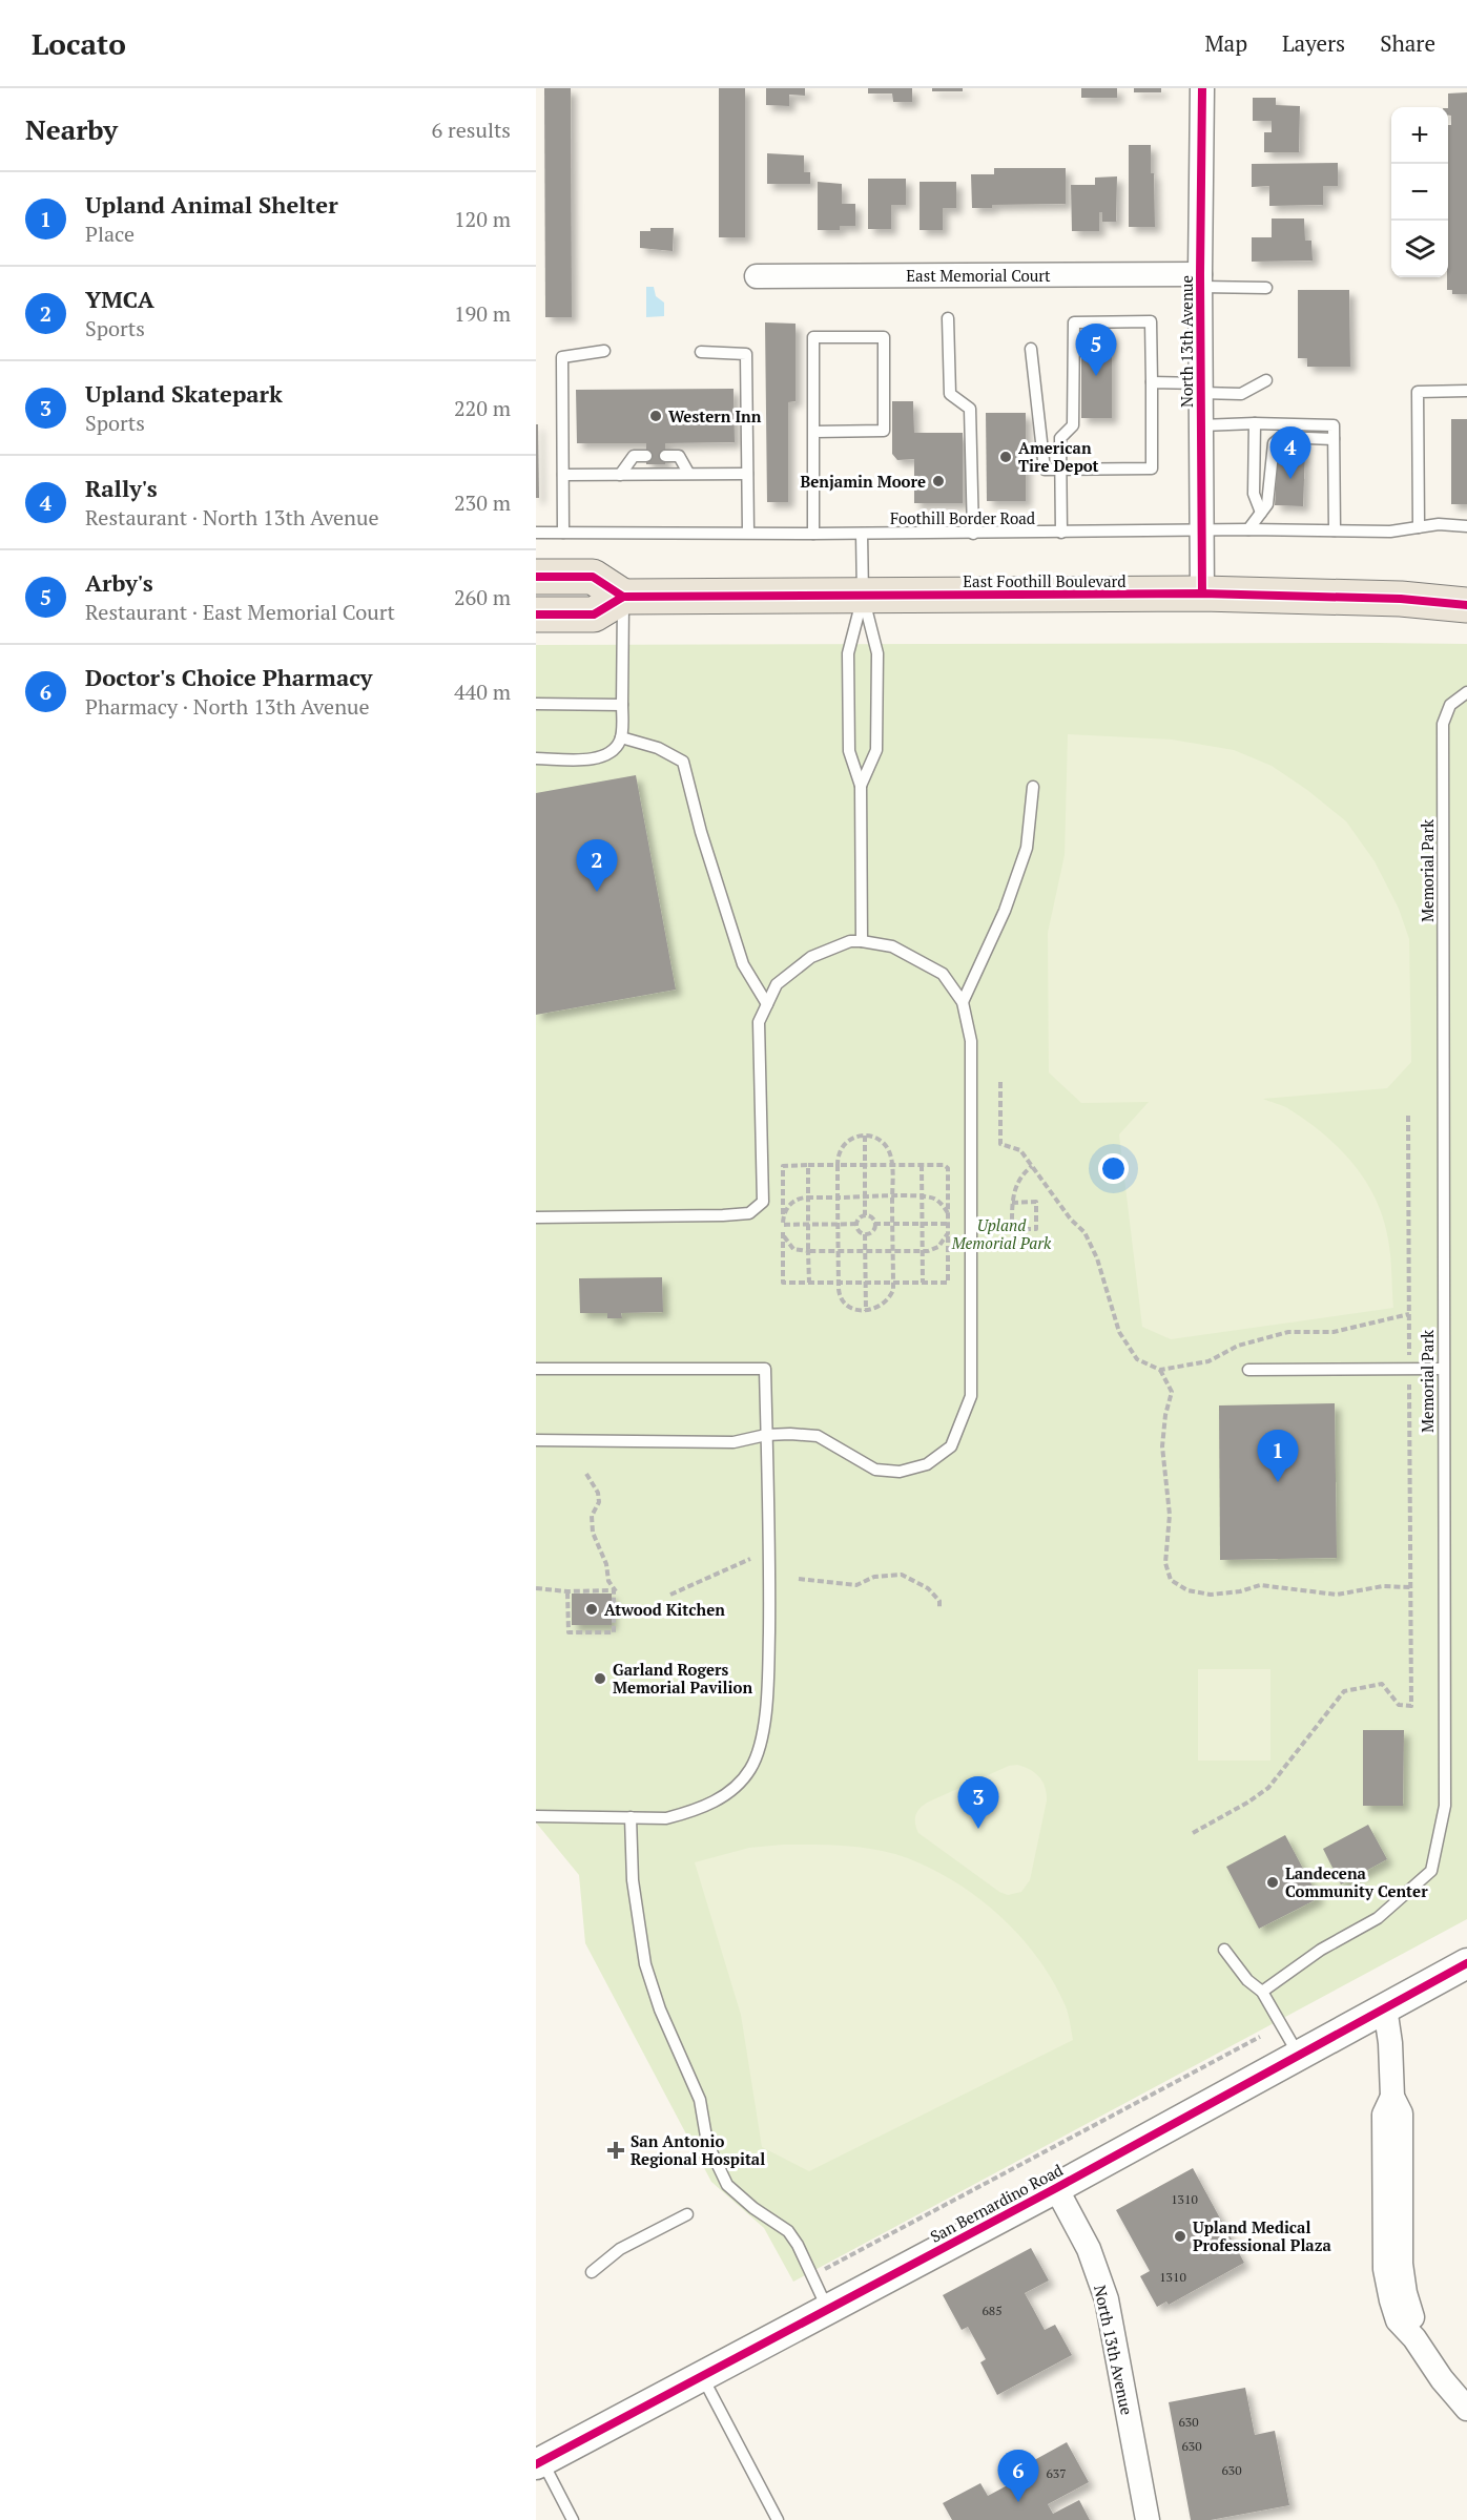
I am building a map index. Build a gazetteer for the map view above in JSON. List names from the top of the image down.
{
  "streets": {
    "main road": ["East Foothill Boulevard"],
    "street": ["East Memorial Court", "North 13th Avenue", "San Bernardino Road"],
    "lane": ["Foothill Border Road", "Memorial Park"]
  },
  "crossings": [
    ["East Memorial Court", "North 13th Avenue"],
    ["North 13th Avenue", "Foothill Border Road"],
    ["North 13th Avenue", "East Foothill Boulevard"],
    ["North 13th Avenue", "San Bernardino Road"]
  ],
  "parks": ["Upland Memorial Park"],
  "places": {
    "other": [
      "Western Inn",
      "American Tire Depot",
      "Benjamin Moore",
      "Atwood Kitchen",
      "Garland Rogers Memorial Pavilion",
      "Landecena Community Center",
      "Upland Medical Professional Plaza"
    ],
    "health": ["San Antonio Regional Hospital"]
  },
  "house_numbers": [
    "1310",
    "1310",
    "685",
    "630",
    "630",
    "630",
    "637"
  ],
  "page": {
    "header": "Locato",
    "nav": ["Map", "Layers", "Share"],
    "heading": ["Nearby", "6 results"],
    "map_buttons": ["+", "−"],
    "list": [
      {
        "mark": "1",
        "name": "Upland Animal Shelter",
        "note": "Place",
        "value": "120 m"
      },
      {
        "mark": "2",
        "name": "YMCA",
        "note": "Sports",
        "value": "190 m"
      },
      {
        "mark": "3",
        "name": "Upland Skatepark",
        "note": "Sports",
        "value": "220 m"
      },
      {
        "mark": "4",
        "name": "Rally's",
        "note": "Restaurant · North 13th Avenue",
        "value": "230 m"
      },
      {
        "mark": "5",
        "name": "Arby's",
        "note": "Restaurant · East Memorial Court",
        "value": "260 m"
      },
      {
        "mark": "6",
        "name": "Doctor's Choice Pharmacy",
        "note": "Pharmacy · North 13th Avenue",
        "value": "440 m"
      }
    ],
    "pins": [
      "5",
      "4",
      "2",
      "1",
      "3",
      "6"
    ]
  }
}
